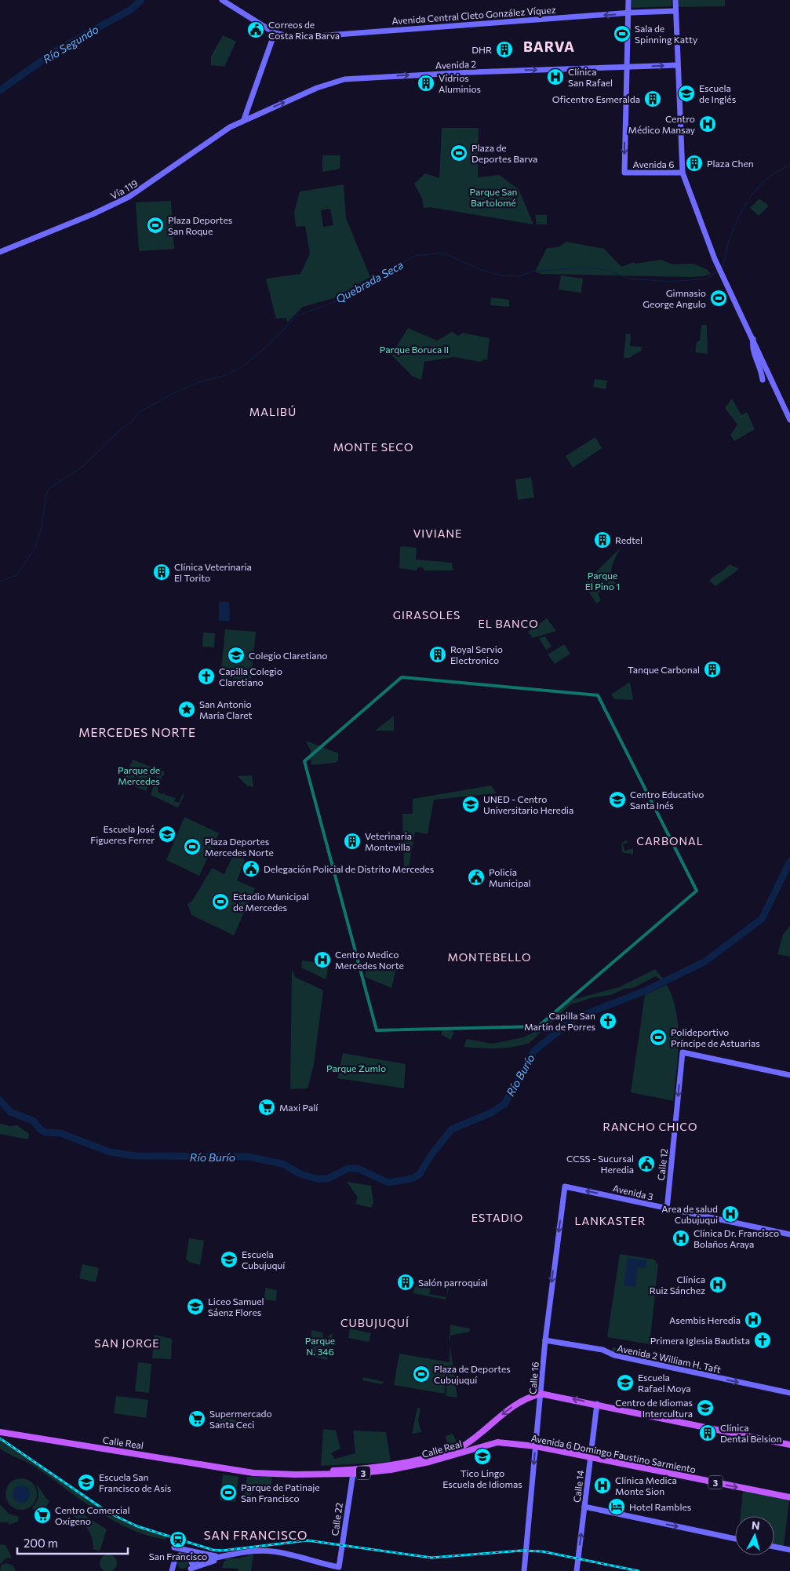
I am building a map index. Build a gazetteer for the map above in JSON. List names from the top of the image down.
{
  "streets": {
    "main road": [
      "Avenida Central Cleto González Víquez",
      "Avenida 2",
      "Avenida 6",
      "Vía 119",
      "Calle 12",
      "Avenida 3",
      "Avenida 2 William H. Taft",
      "Calle 16",
      "Calle Real",
      "Avenida 6 Domingo Faustino Sarmiento",
      "3",
      "Calle 14",
      "Calle 22"
    ]
  },
  "crossings": [
    ["Avenida 2", "Avenida 6"],
    ["Avenida 2", "Vía 119"],
    ["Calle 12", "Avenida 3"],
    ["Avenida 3", "Calle 16"],
    ["Avenida 2 William H. Taft", "Calle 16"],
    ["Calle 16", "Avenida 6 Domingo Faustino Sarmiento"],
    ["Calle 16", "3"],
    ["Calle Real", "Avenida 6 Domingo Faustino Sarmiento"],
    ["Calle Real", "3"],
    ["Calle Real", "Calle 22"],
    ["Avenida 6 Domingo Faustino Sarmiento", "Calle 14"]
  ],
  "one_way": [
    "Avenida Central Cleto González Víquez",
    "Avenida 2",
    "Avenida 3",
    "Avenida 2 William H. Taft",
    "Calle 16",
    "Calle 14"
  ],
  "districts": [
    "BARVA",
    "MALIBÚ",
    "MONTE SECO",
    "VIVIANE",
    "GIRASOLES",
    "EL BANCO",
    "MERCEDES NORTE",
    "CARBONAL",
    "MONTEBELLO",
    "RANCHO CHICO",
    "ESTADIO",
    "LANKASTER",
    "CUBUJUQUÍ",
    "SAN JORGE",
    "SAN FRANCISCO"
  ],
  "water": ["Río Segundo", "Quebrada Seca", "Río Burío"],
  "parks": [
    "Parque San Bartolomé",
    "Parque Boruca II",
    "Parque El Pino 1",
    "Parque de Mercedes",
    "Parque Zumlo",
    "Parque N. 346"
  ],
  "places": {
    "public building": [
      "Correos de Costa Rica Barva",
      "Delegación Policial de Distrito Mercedes",
      "Policía Municipal",
      "CCSS - Sucursal Heredia"
    ],
    "sports": [
      "Sala de Spinning Katty",
      "Plaza de Deportes Barva",
      "Plaza Deportes San Roque",
      "Gimnasio George Angulo",
      "Plaza Deportes Mercedes Norte",
      "Estadio Municipal de Mercedes",
      "Polideportivo Príncipe de Astuarias",
      "Plaza de Deportes Cubujuquí",
      "Parque de Patinaje San Francisco"
    ],
    "building": [
      "DHR",
      "Vidrios Aluminios",
      "Oficentro Esmeralda",
      "Plaza Chen",
      "Redtel",
      "Clínica Veterinaria El Torito",
      "Royal Servio Electronico",
      "Tanque Carbonal",
      "Veterinaria Montevilla",
      "Salón parroquial",
      "Clínica Dental Belsion"
    ],
    "hospital": [
      "Clínica San Rafael",
      "Centro Médico Mansay",
      "Centro Medico Mercedes Norte",
      "Area de salud Cubujuqui",
      "Clínica Dr. Francisco Bolaños Araya",
      "Clínica Ruiz Sánchez",
      "Asembis Heredia",
      "Clínica Medica Monte Sion"
    ],
    "school or university": [
      "Escuela de Inglés",
      "Colegio Claretiano",
      "Centro Educativo Santa Inés",
      "UNED - Centro Universitario Heredia",
      "Escuela José Figueres Ferrer",
      "Escuela Cubujuquí",
      "Liceo Samuel Sáenz Flores",
      "Escuela Rafael Moya",
      "Centro de Idiomas Intercultura",
      "Tico Lingo Escuela de Idiomas",
      "Escuela San Francisco de Asís"
    ],
    "church": ["Capilla Colegio Claretiano", "Capilla San Martín de Porres", "Primera Iglesia Bautista"],
    "place": ["San Antonio María Claret"],
    "supermarket": ["Maxi Palí", "Supermercado Santa Ceci", "Centro Comercial Oxígeno"],
    "hotel": ["Hotel Rambles"],
    "station": ["San Francisco"]
  },
  "scale_bar": "200 m",
  "north": "top"
}
